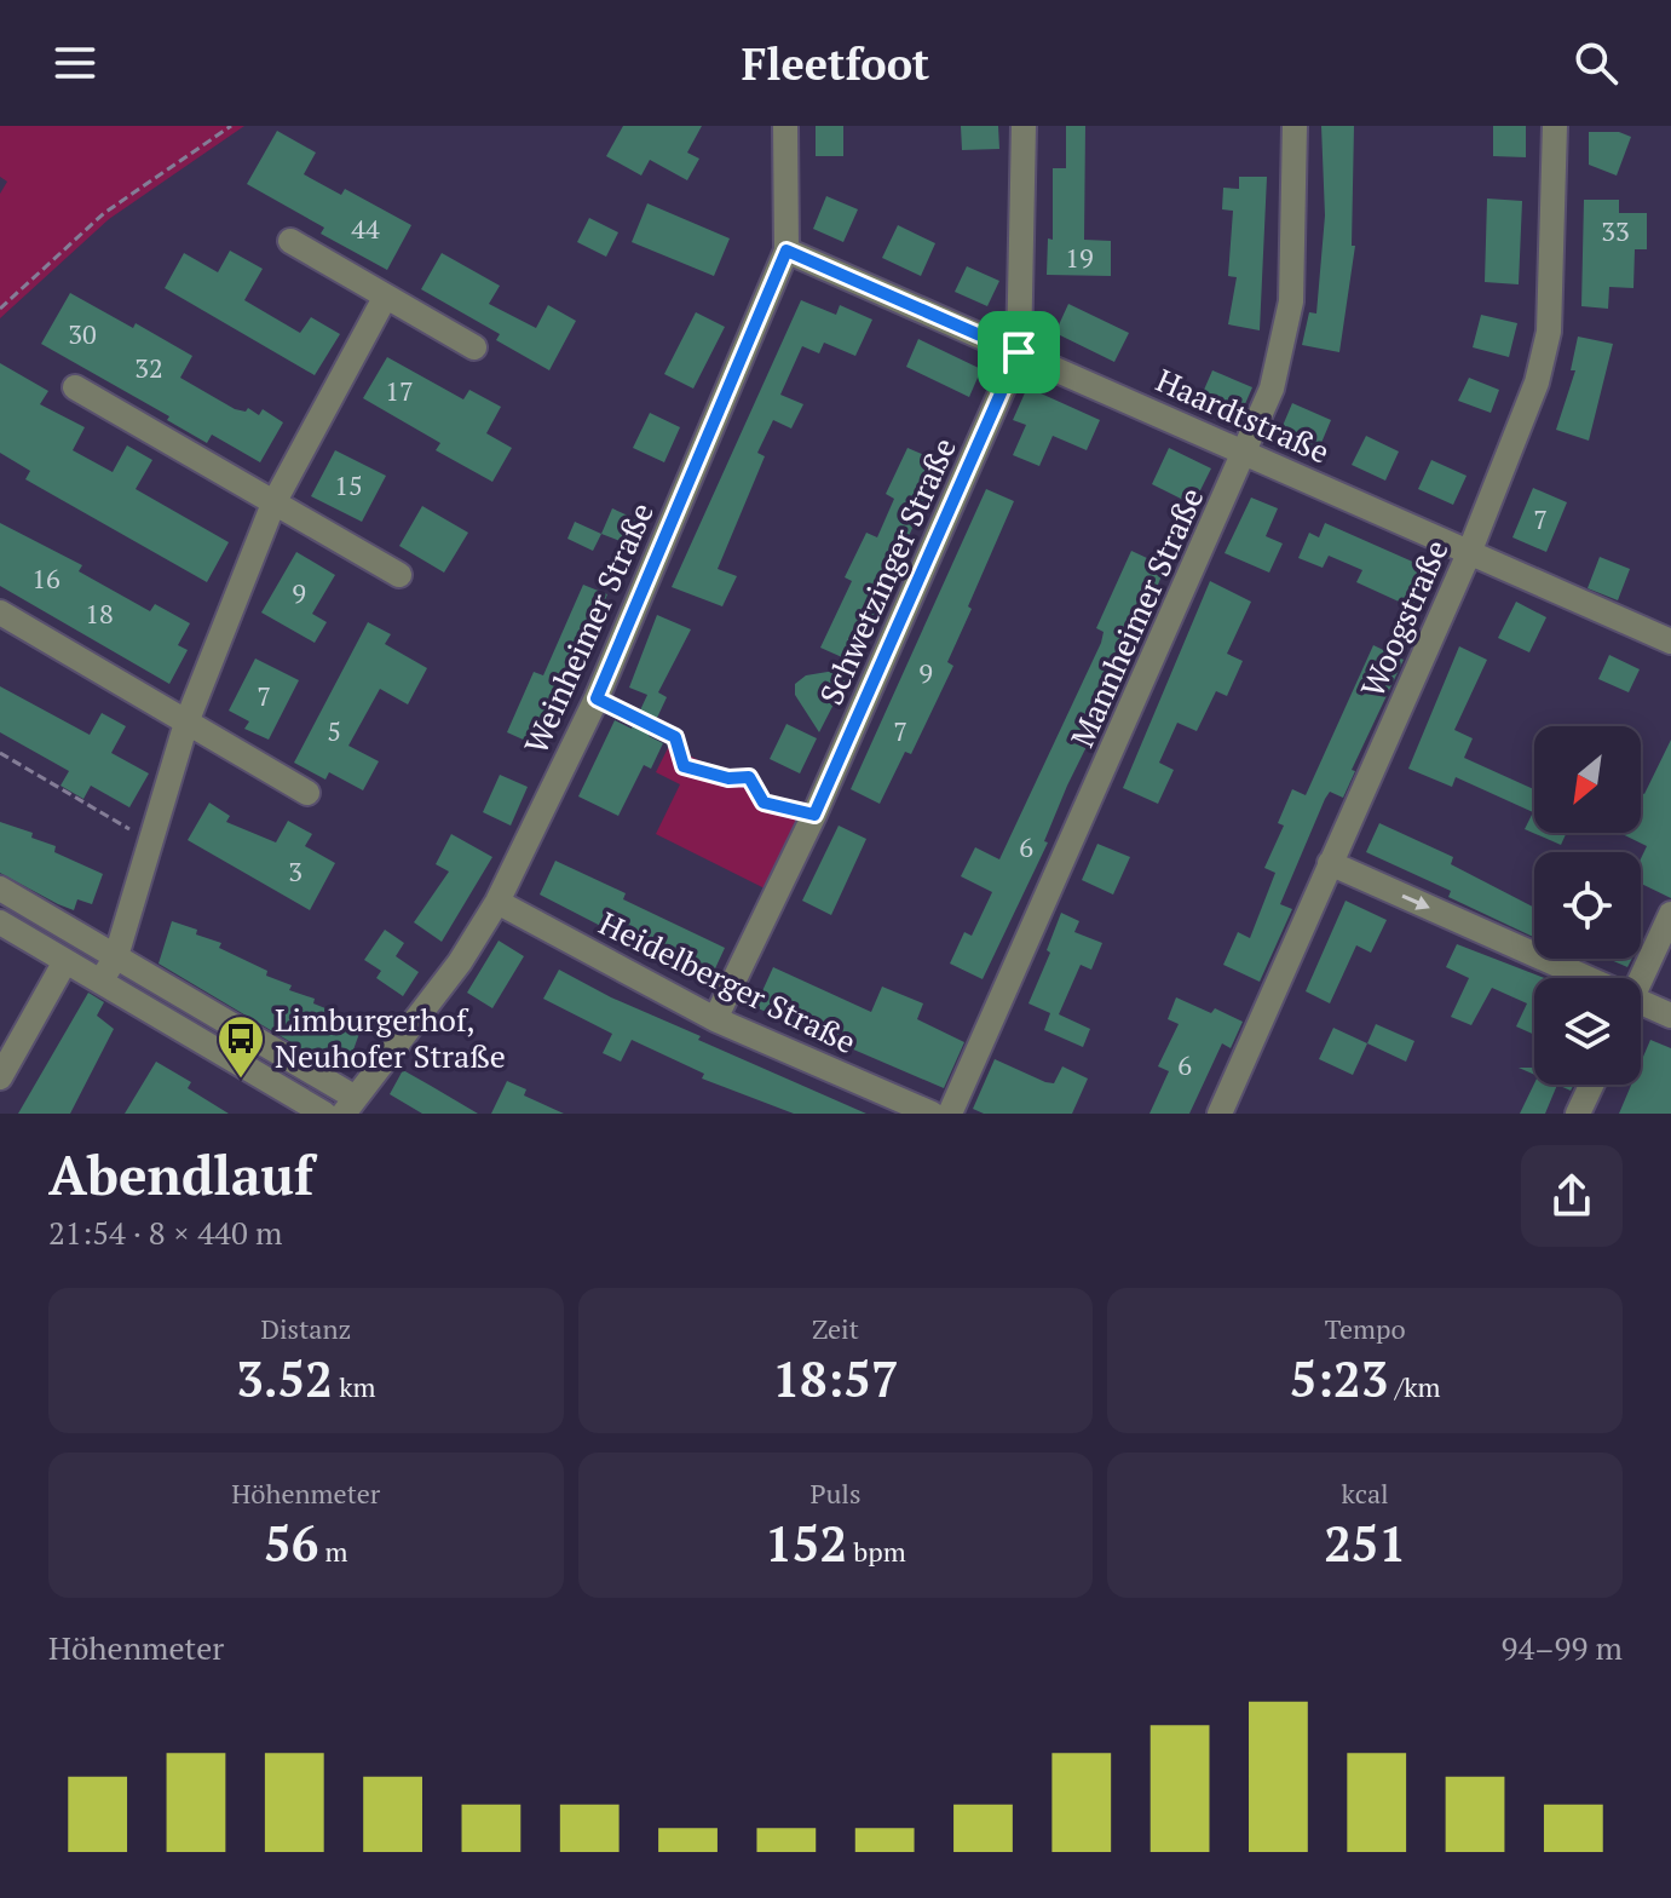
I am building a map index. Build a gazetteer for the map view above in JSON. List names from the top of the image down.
{
  "streets": {
    "street": [
      "Haardtstraße",
      "Schwetzinger Straße",
      "Mannheimer Straße",
      "Woogstraße",
      "Weinheimer Straße",
      "Heidelberger Straße"
    ]
  },
  "crossings": [
    ["Haardtstraße", "Schwetzinger Straße"],
    ["Haardtstraße", "Mannheimer Straße"],
    ["Haardtstraße", "Woogstraße"],
    ["Haardtstraße", "Weinheimer Straße"],
    ["Schwetzinger Straße", "Heidelberger Straße"],
    ["Weinheimer Straße", "Heidelberger Straße"]
  ],
  "places": {
    "bus stop": ["Limburgerhof, Neuhofer Straße"]
  },
  "house_numbers": [
    "44",
    "33",
    "19",
    "30",
    "32",
    "17",
    "15",
    "7",
    "16",
    "9",
    "18",
    "9",
    "7",
    "5",
    "7",
    "6",
    "3",
    "6"
  ],
  "north": "bottom left",
  "page": {
    "header": "Fleetfoot",
    "heading": ["Abendlauf", "21:54 · 8 × 440 m"],
    "stats": [
      ["Distanz", "3.52 km"],
      ["Zeit", "18:57"],
      ["Tempo", "5:23 /km"],
      ["Höhenmeter", "56 m"],
      ["Puls", "152 bpm"],
      ["kcal", "251"]
    ],
    "chart": ["Höhenmeter", "94–99 m"]
  }
}
